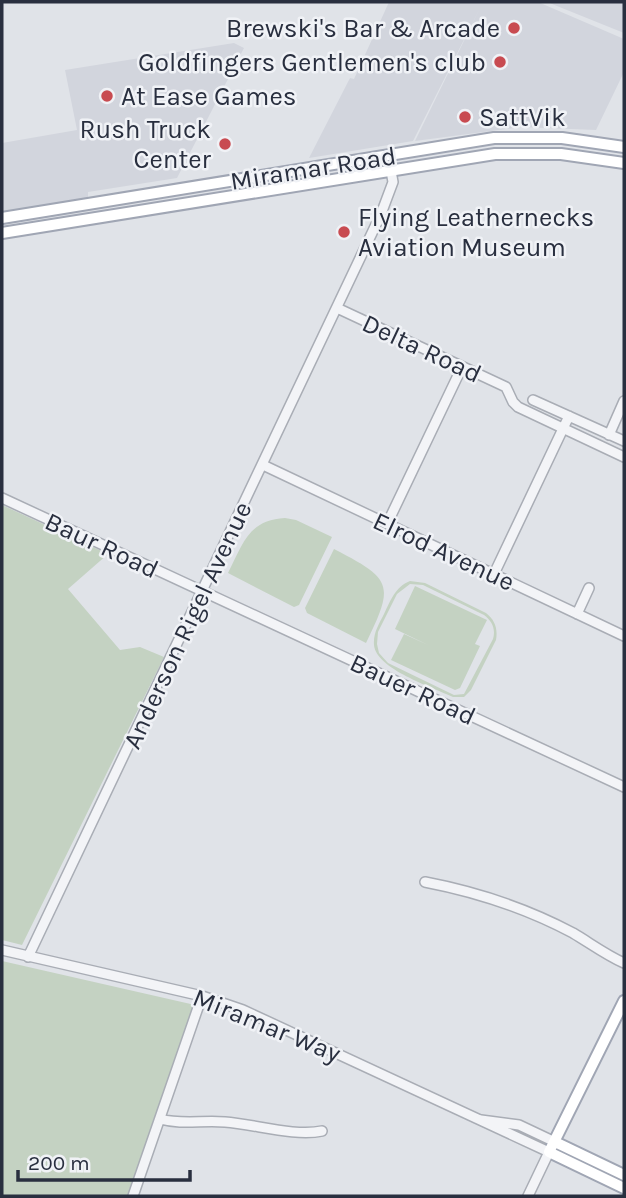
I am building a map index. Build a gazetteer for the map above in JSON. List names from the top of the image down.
{
  "streets": {
    "main road": ["Miramar Road", "Miramar Way"],
    "street": [
      "Delta Road",
      "Baur Road",
      "Elrod Avenue",
      "Anderson Rigel Avenue",
      "Bauer Road"
    ]
  },
  "crossings": [
    ["Miramar Road", "Anderson Rigel Avenue"],
    ["Delta Road", "Anderson Rigel Avenue"],
    ["Baur Road", "Anderson Rigel Avenue"],
    ["Baur Road", "Bauer Road"],
    ["Elrod Avenue", "Anderson Rigel Avenue"],
    ["Anderson Rigel Avenue", "Bauer Road"],
    ["Anderson Rigel Avenue", "Miramar Way"]
  ],
  "places": [
    "Brewski's Bar & Arcade",
    "Goldfingers Gentlemen's club",
    "At Ease Games",
    "SattVik",
    "Rush Truck Center",
    "Flying Leathernecks Aviation Museum"
  ],
  "scale_bar": "200 m"
}
